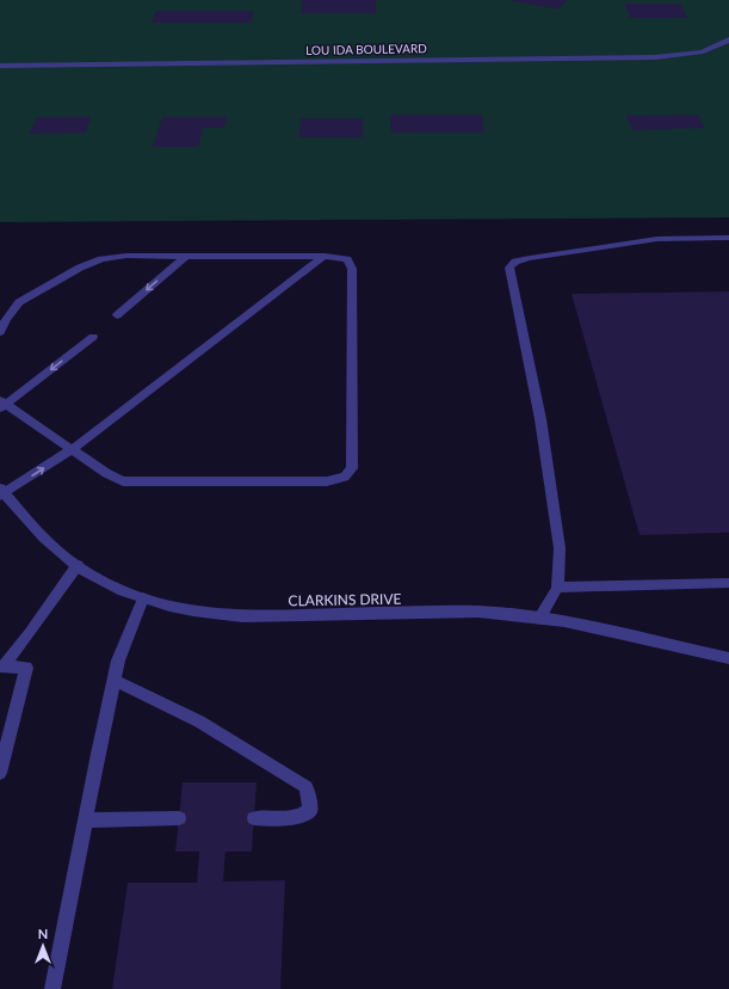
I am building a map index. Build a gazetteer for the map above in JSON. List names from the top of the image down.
{
  "streets": {
    "street": ["LOU IDA BOULEVARD", "CLARKINS DRIVE"]
  },
  "north": "top"
}
